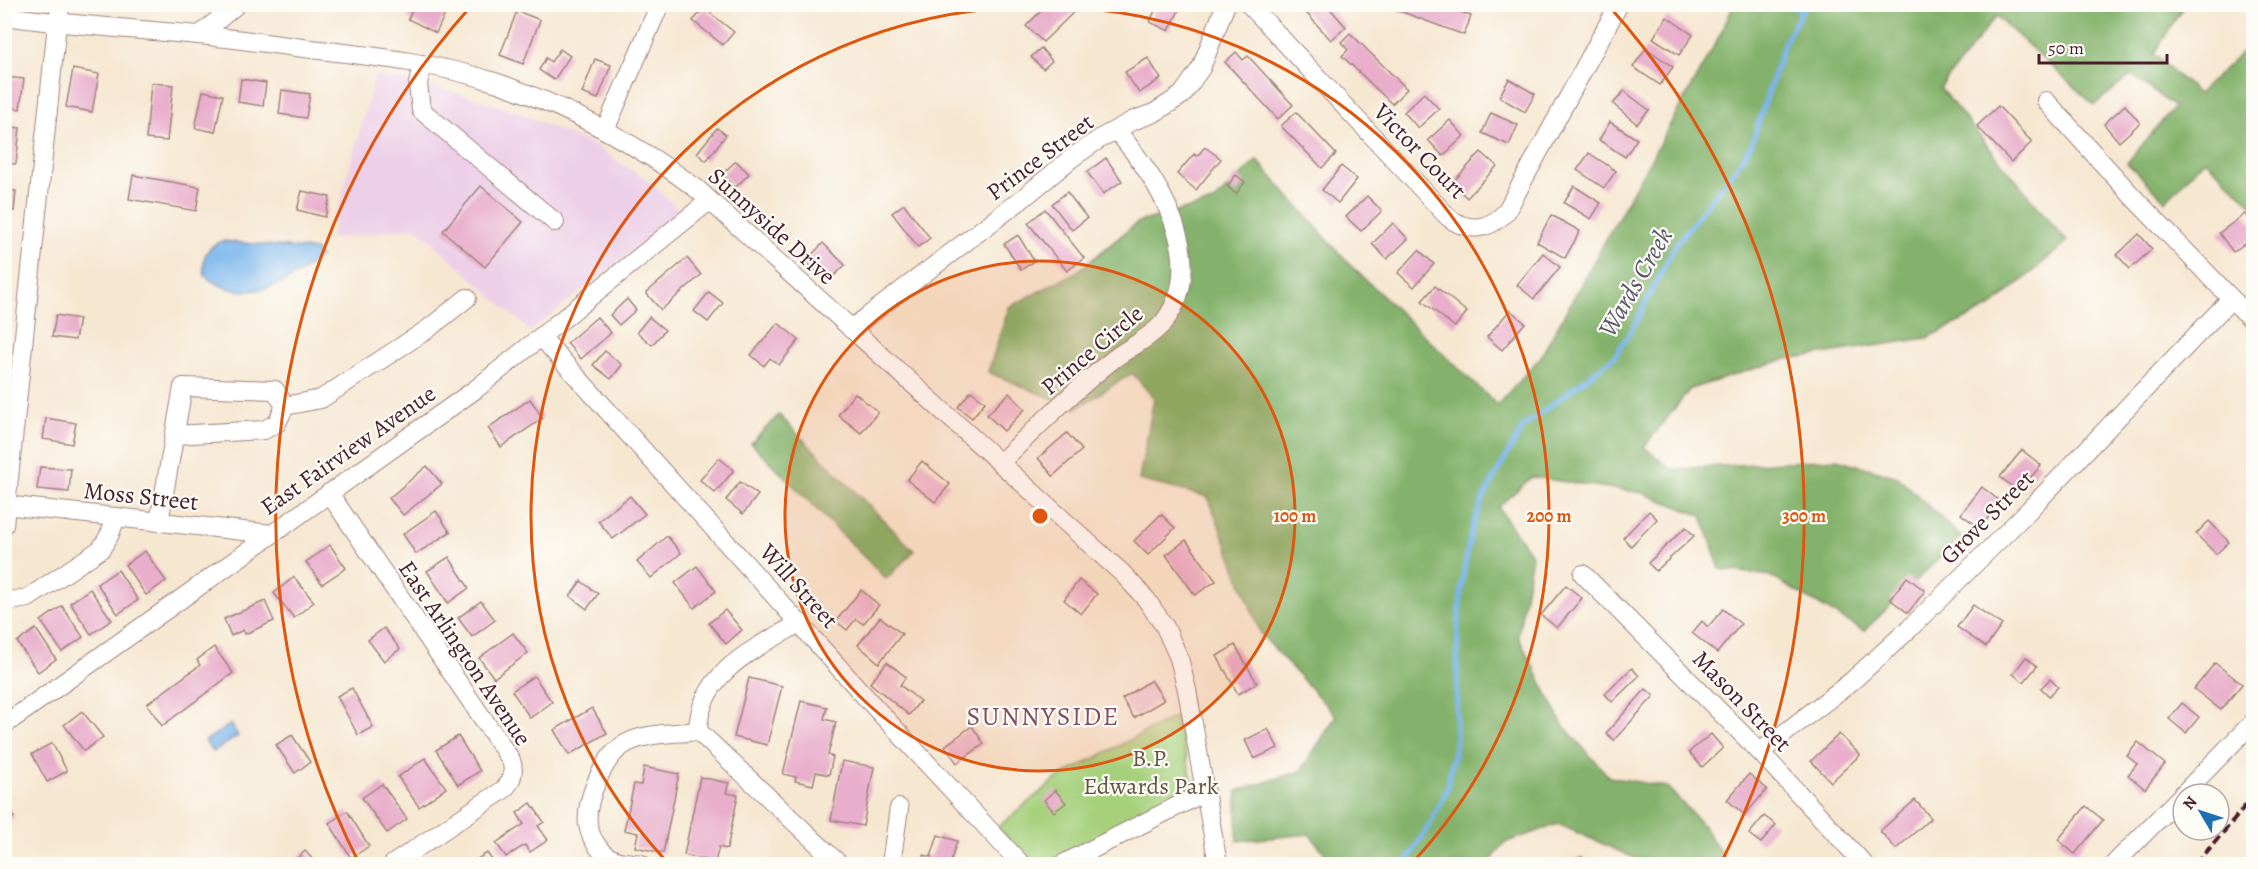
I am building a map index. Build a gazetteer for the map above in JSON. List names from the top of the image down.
{
  "streets": {
    "street": [
      "Victor Court",
      "Prince Street",
      "Sunnyside Drive",
      "Prince Circle",
      "East Fairview Avenue",
      "Moss Street",
      "Grove Street",
      "Will Street",
      "East Arlington Avenue",
      "Mason Street"
    ]
  },
  "crossings": [
    ["Prince Street", "Sunnyside Drive"],
    ["Prince Street", "Prince Circle"],
    ["Sunnyside Drive", "Prince Circle"],
    ["Sunnyside Drive", "East Fairview Avenue"],
    ["East Fairview Avenue", "Moss Street"],
    ["East Fairview Avenue", "Will Street"],
    ["East Fairview Avenue", "East Arlington Avenue"],
    ["Grove Street", "Mason Street"]
  ],
  "districts": ["SUNNYSIDE"],
  "water": ["Wards Creek"],
  "parks": ["B.P. Edwards Park"],
  "scale_bar": "50 m",
  "north": "top left",
  "rings": ["100 m", "200 m", "300 m"]
}
